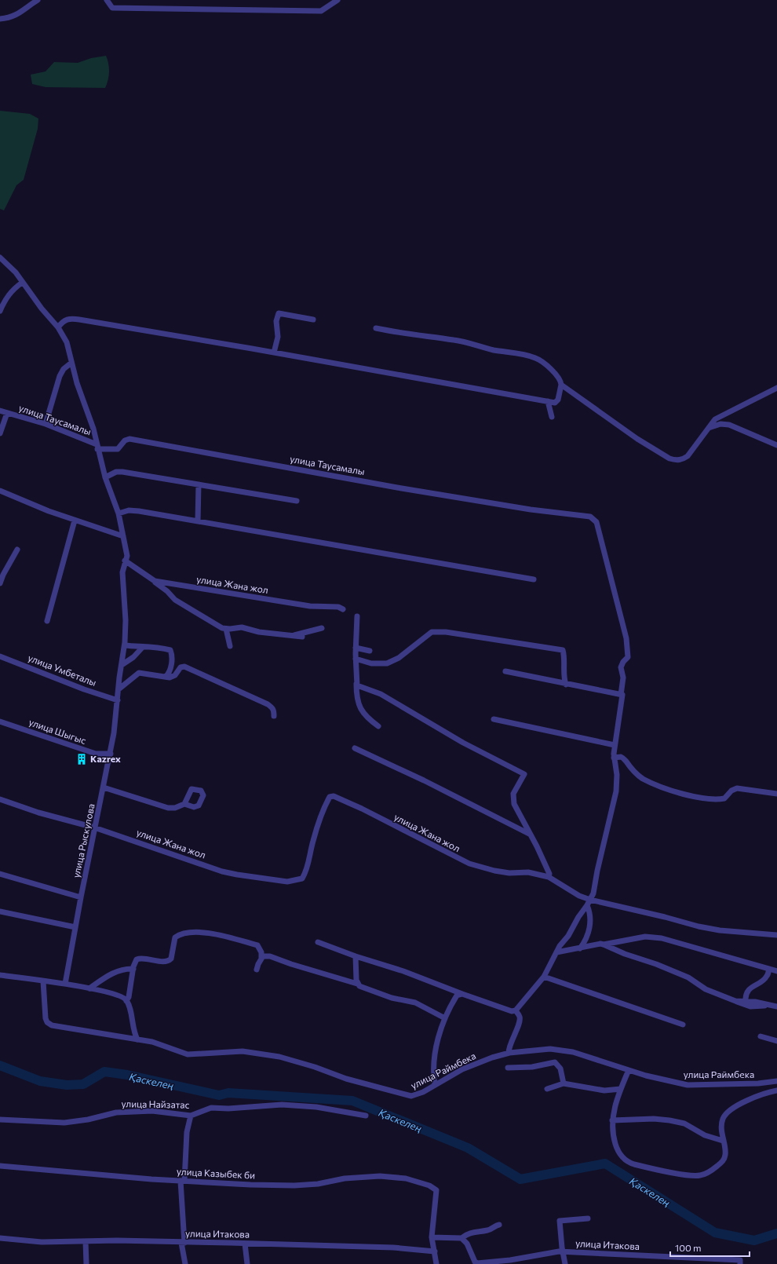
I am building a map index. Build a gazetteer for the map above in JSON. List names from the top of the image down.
{
  "streets": {
    "street": [
      "улица Таусамалы",
      "улица Жана жол",
      "улица Умбеталы",
      "улица Шыгыс",
      "улица Рыскулова",
      "улица Раймбека",
      "улица Найзатас",
      "улица Казыбек би",
      "улица Итакова"
    ]
  },
  "crossings": [
    ["улица Таусамалы", "улица Рыскулова"],
    ["улица Жана жол", "улица Рыскулова"],
    ["улица Умбеталы", "улица Рыскулова"],
    ["улица Шыгыс", "улица Рыскулова"]
  ],
  "water": ["Қаскелең"],
  "places": {
    "building": ["Kazrex"]
  },
  "scale_bar": "100 m"
}
